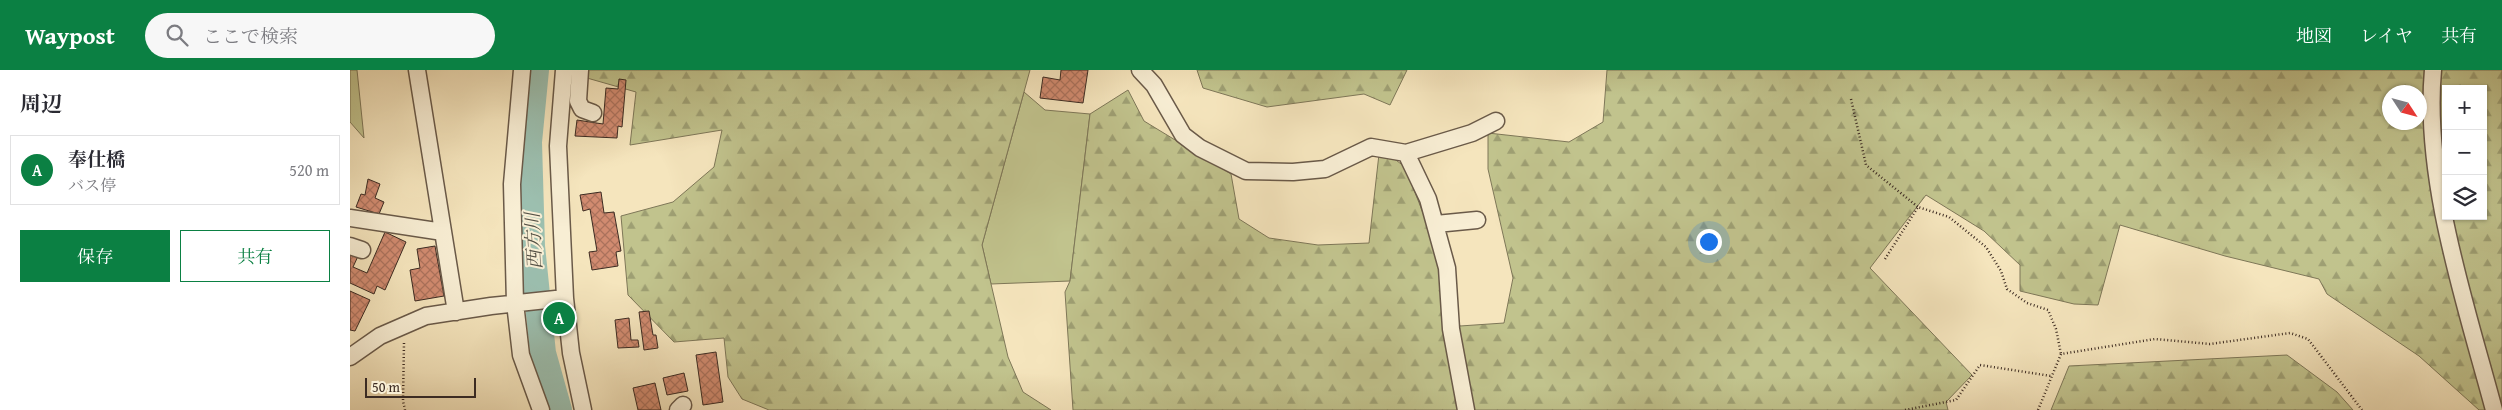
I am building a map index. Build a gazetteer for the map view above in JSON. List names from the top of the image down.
{
  "water": ["西方川"],
  "scale_bar": "50 m",
  "north": "bottom right",
  "page": {
    "header": "Waypost",
    "search": "ここで検索",
    "nav": ["地図", "レイヤ", "共有"],
    "heading": "周辺",
    "map_buttons": ["+", "−"],
    "list": [
      {
        "mark": "A",
        "name": "奉仕橋",
        "note": "バス停",
        "value": "520 m"
      }
    ],
    "buttons": ["保存", "共有"],
    "pins": "A",
    "scale": "50 m"
  }
}
